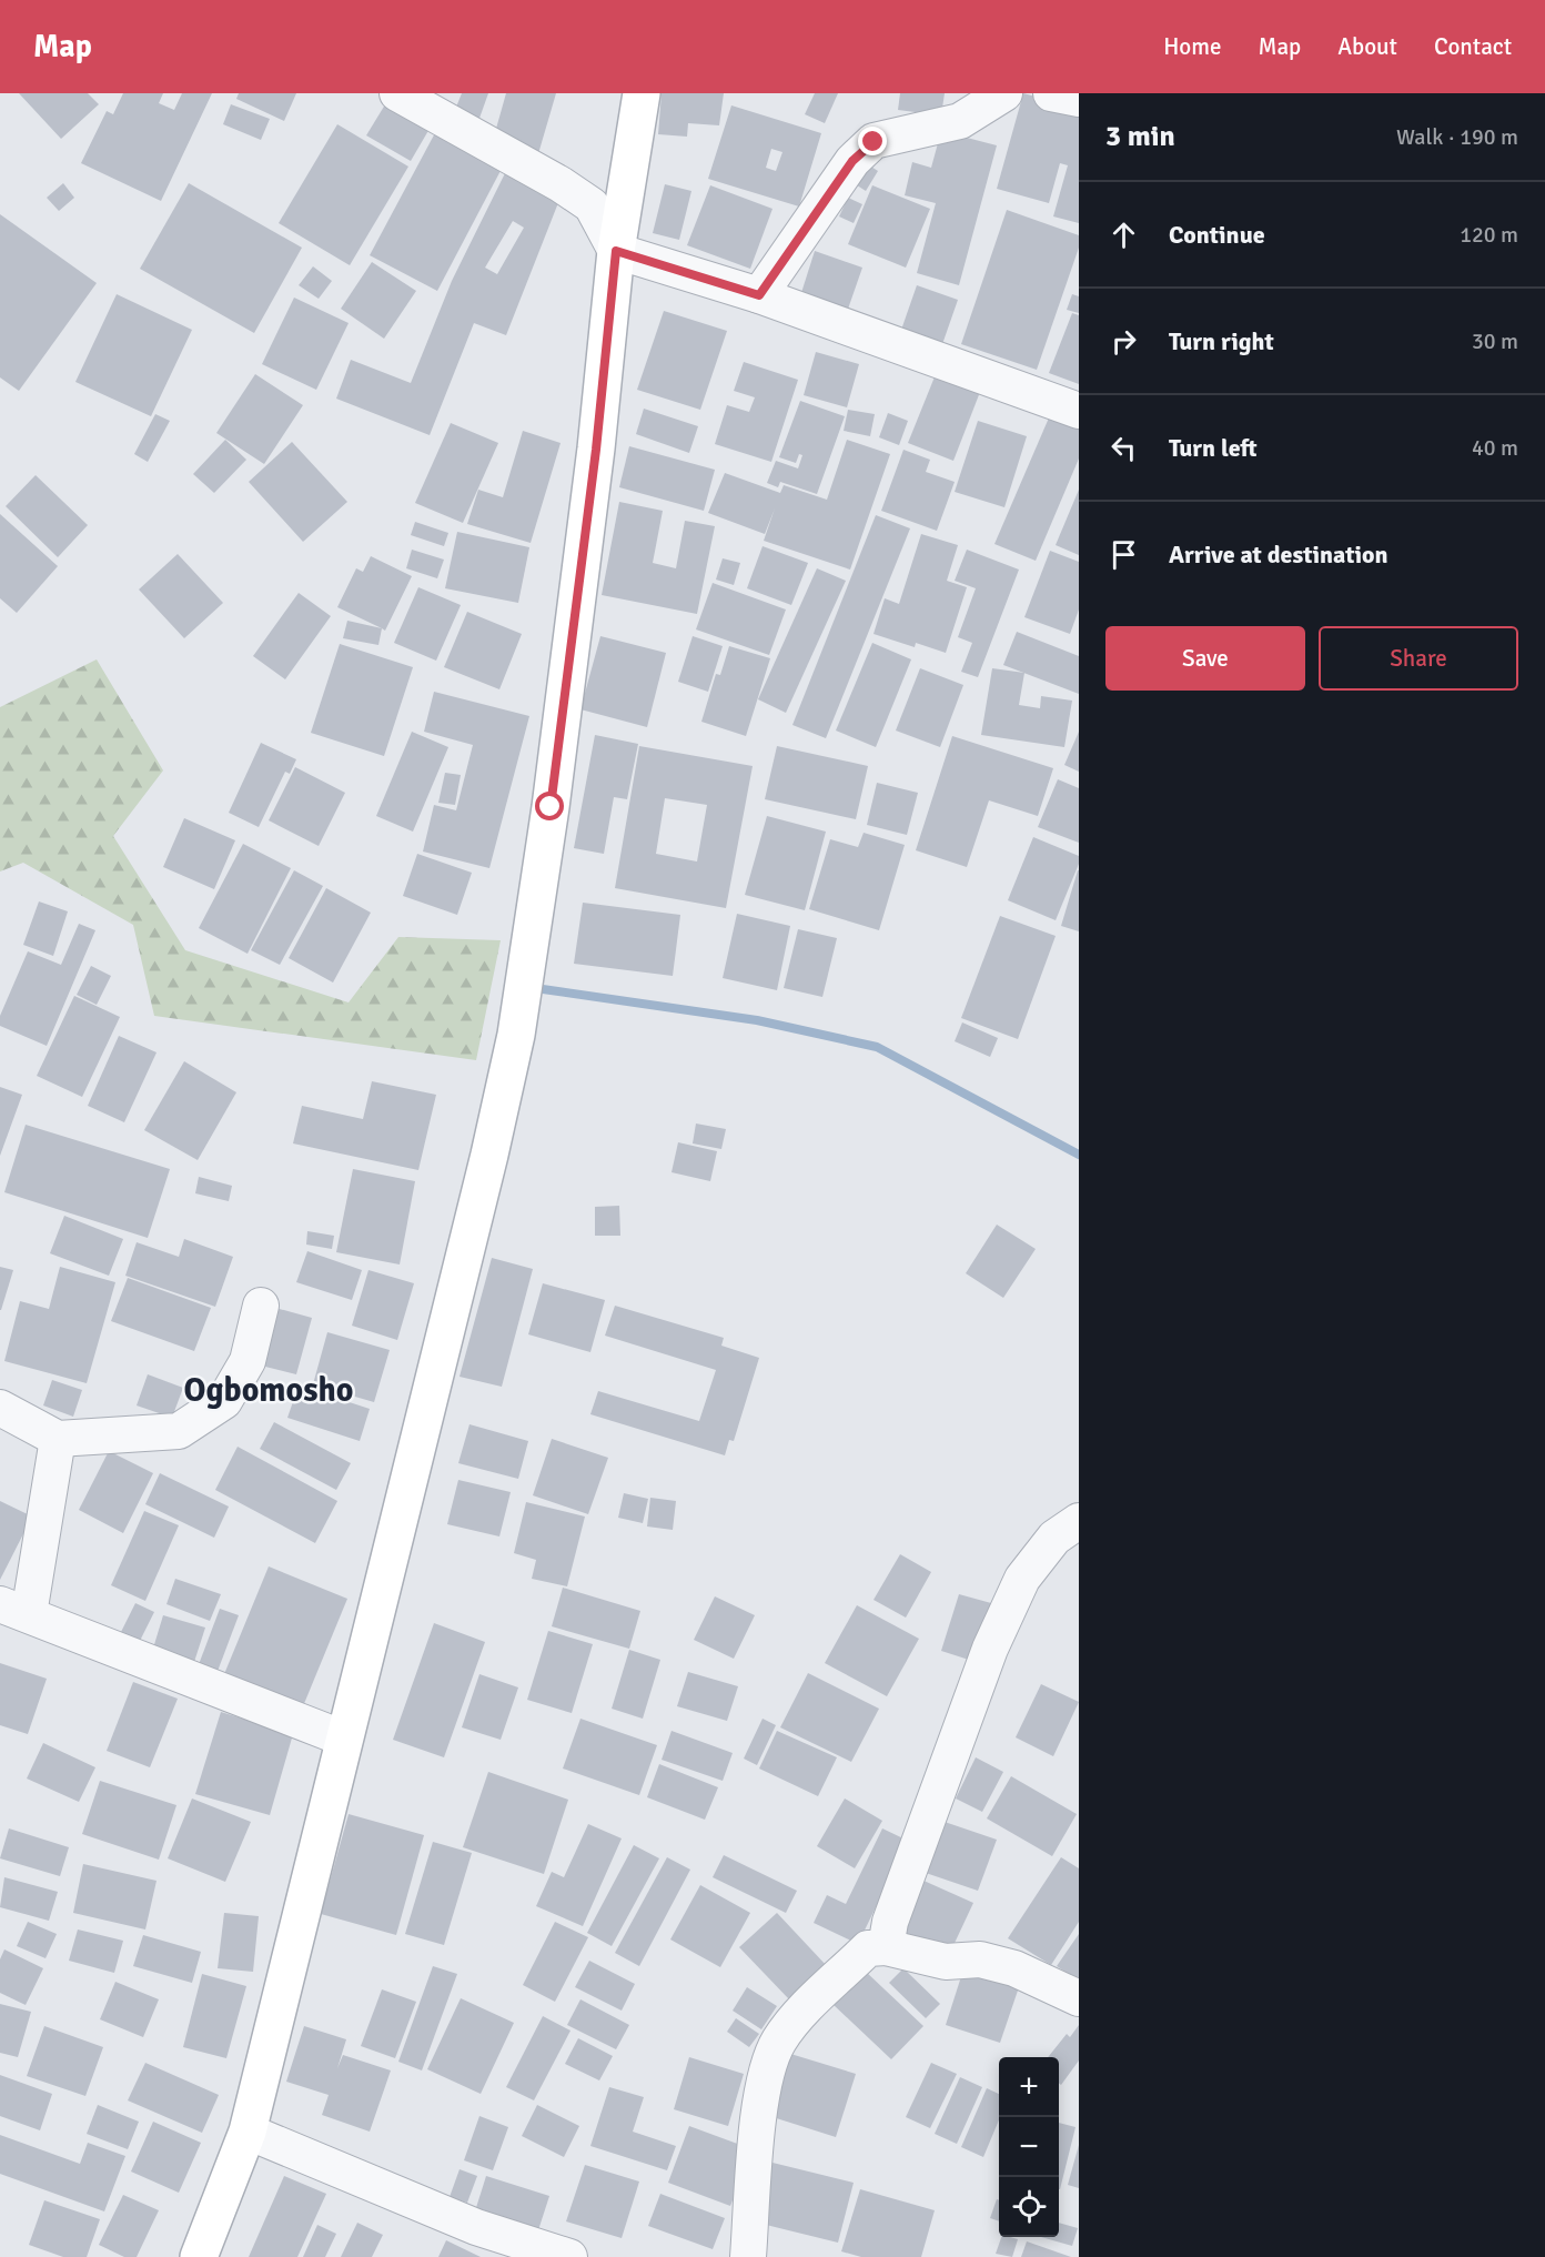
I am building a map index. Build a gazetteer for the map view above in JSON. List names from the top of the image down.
{
  "districts": ["Ogbomosho"],
  "page": {
    "header": "Map",
    "nav": [
      "Home",
      "Map",
      "About",
      "Contact"
    ],
    "heading": ["3 min", "Walk · 190 m"],
    "list": [
      ["Continue", "120 m"],
      ["Turn right", "30 m"],
      ["Turn left", "40 m"],
      "Arrive at destination"
    ],
    "buttons": ["Save", "Share"],
    "map_buttons": ["+", "−"]
  }
}
